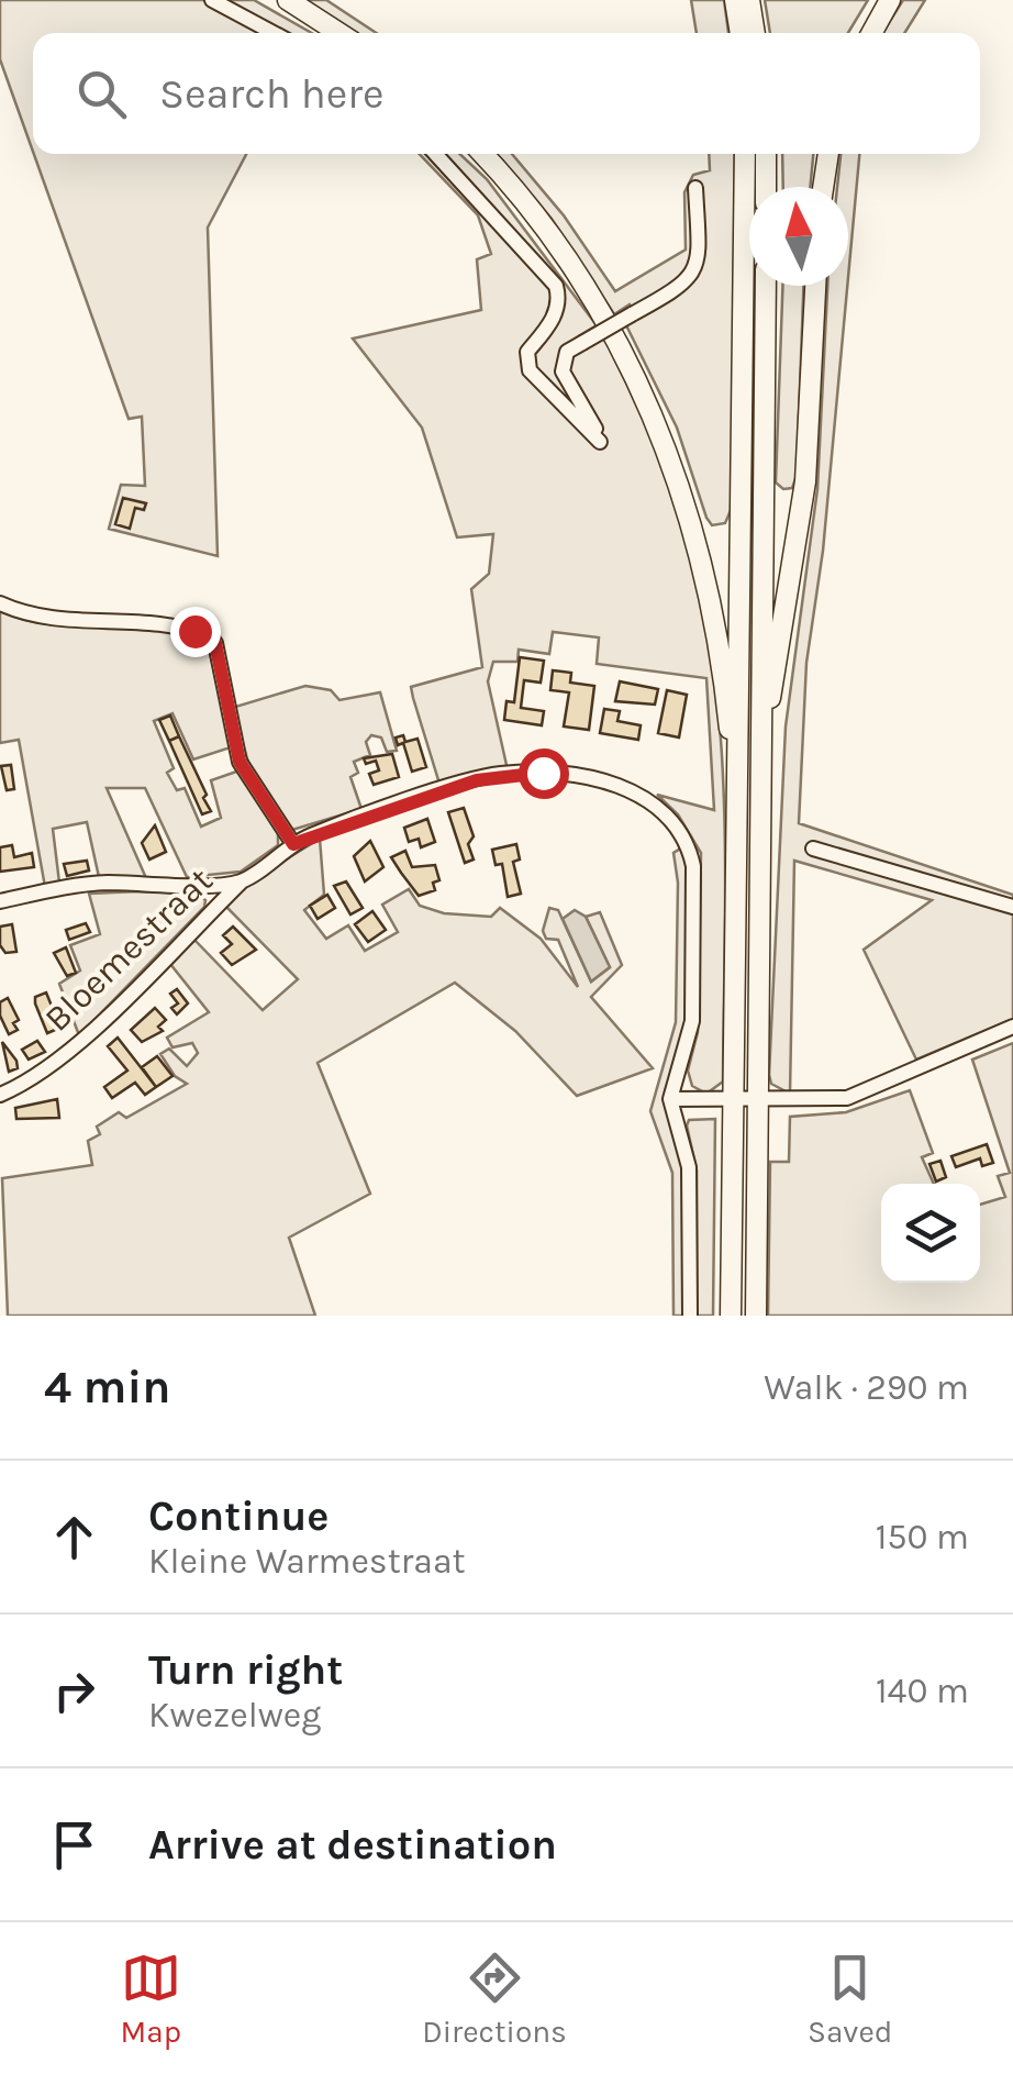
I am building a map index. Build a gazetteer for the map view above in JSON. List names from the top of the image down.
{
  "streets": {
    "street": ["Bloemestraat"]
  },
  "north": "top",
  "page": {
    "search": "Search here",
    "heading": ["4 min", "Walk · 290 m"],
    "list": [
      ["Continue", "Kleine Warmestraat", "150 m"],
      ["Turn right", "Kwezelweg", "140 m"],
      "Arrive at destination"
    ],
    "nav": ["Map", "Directions", "Saved"]
  }
}
